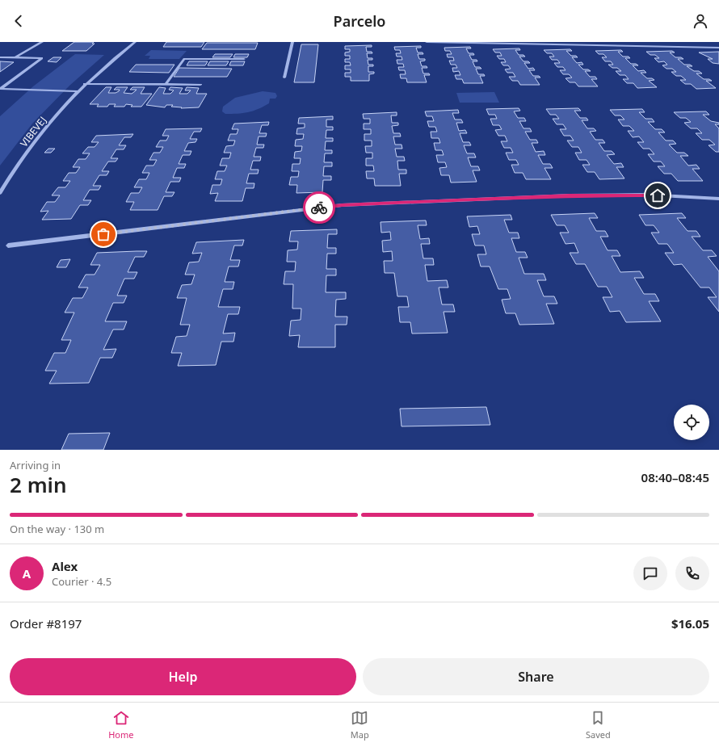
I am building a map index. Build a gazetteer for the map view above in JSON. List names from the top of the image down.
{
  "streets": {
    "street": ["VIBEVEJ"]
  },
  "page": {
    "header": "Parcelo",
    "heading": ["2 min", "Arriving in", "08:40–08:45"],
    "panel": [
      "Alex",
      "Courier · 4.5",
      "Order #8197",
      "$16.05"
    ],
    "bar": "On the way · 130 m",
    "round": "A",
    "buttons": ["Help", "Share"],
    "tabs": ["Home", "Map", "Saved"]
  }
}
